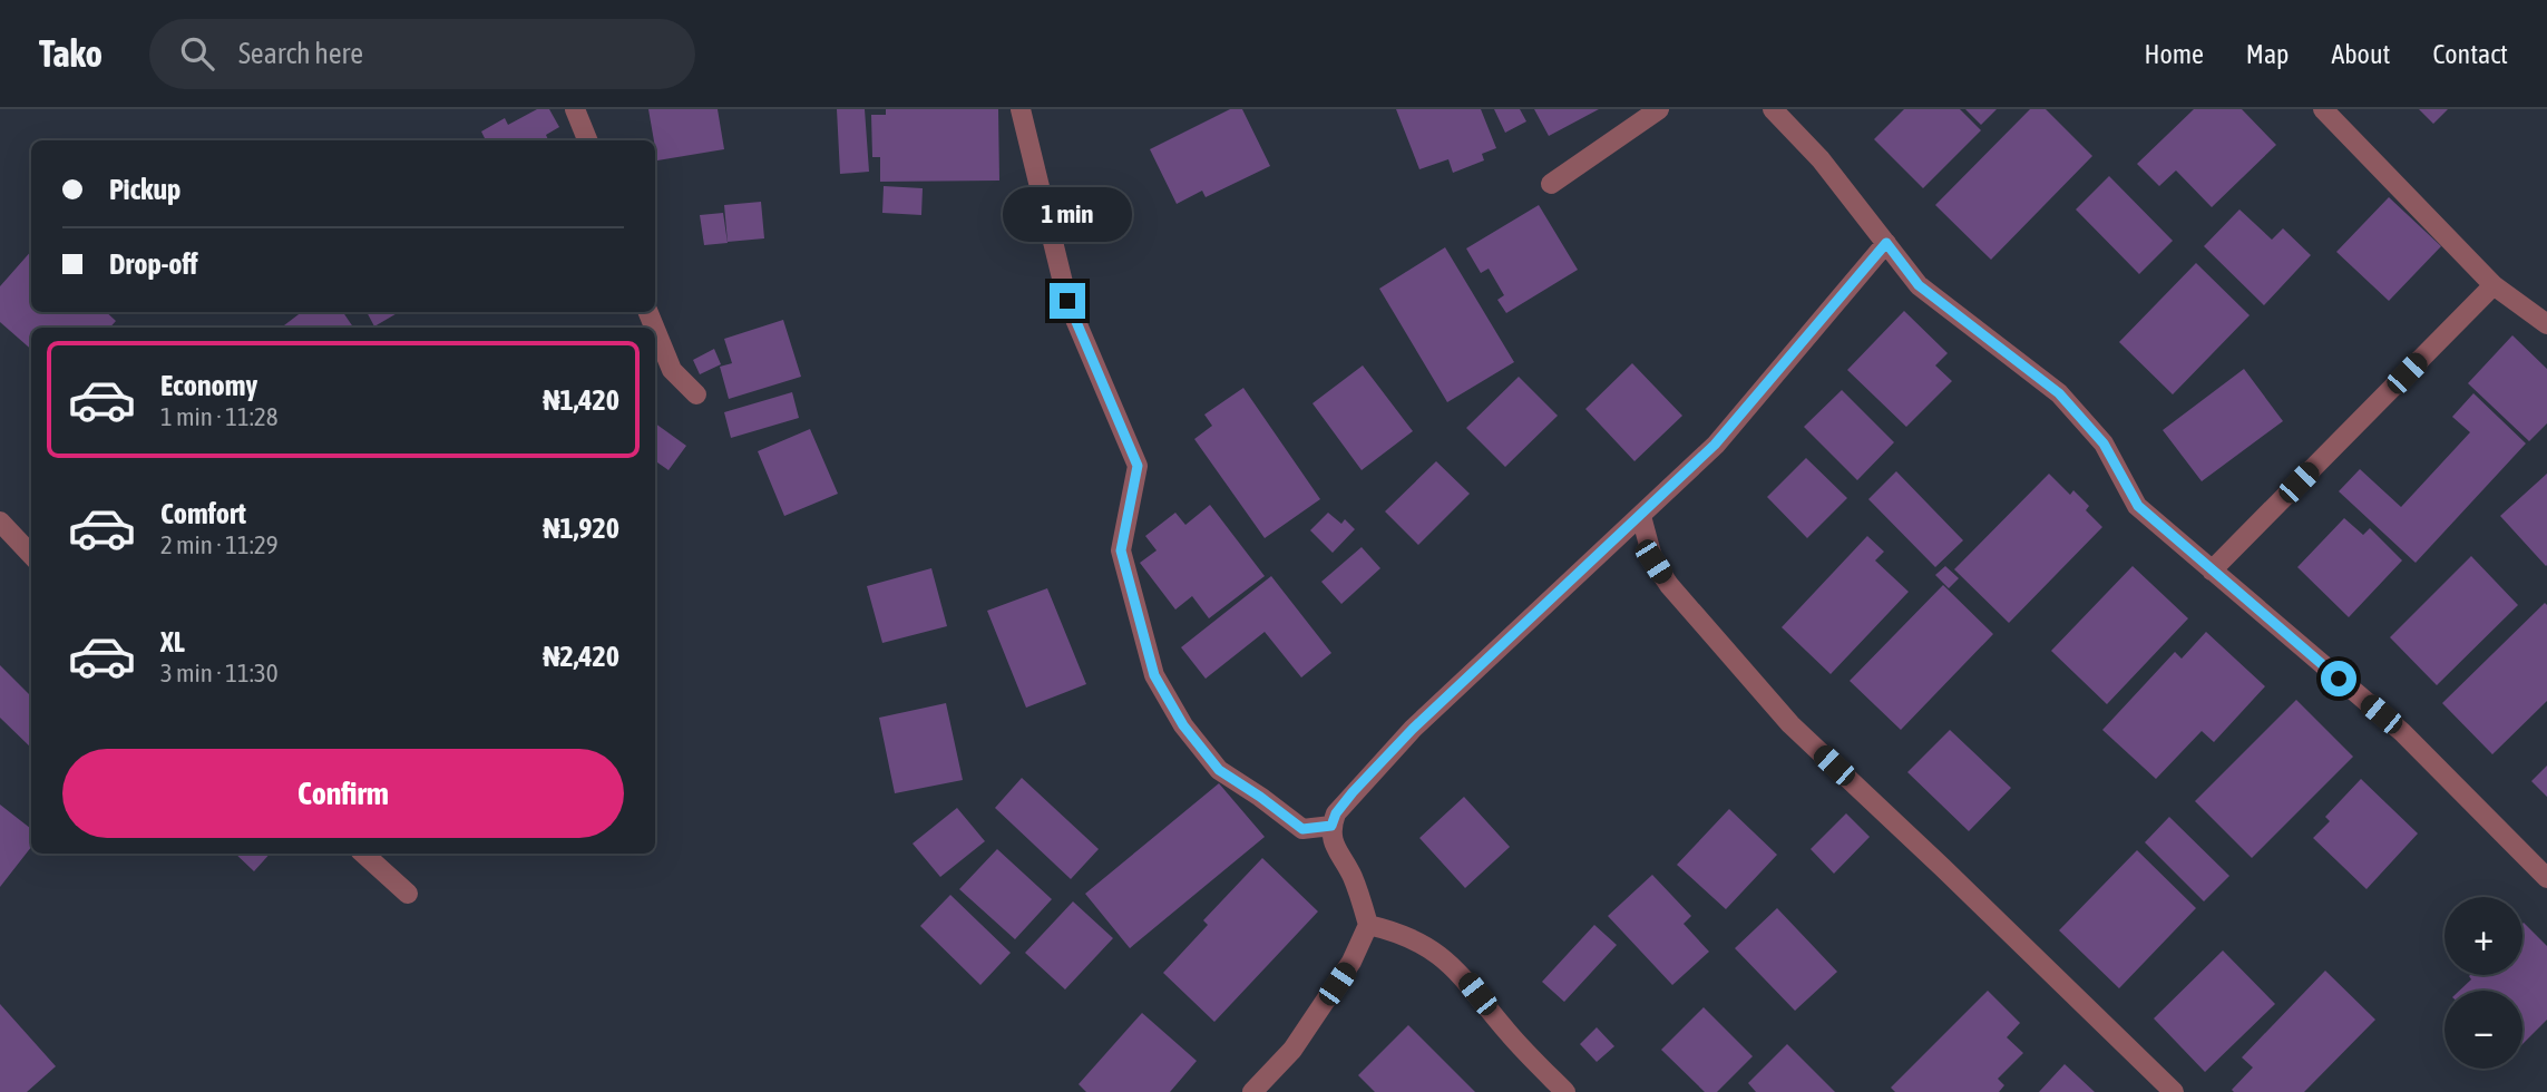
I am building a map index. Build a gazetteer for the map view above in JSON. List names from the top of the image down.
{
  "page": {
    "header": "Tako",
    "search": "Search here",
    "nav": [
      "Home",
      "Map",
      "About",
      "Contact"
    ],
    "banner": ["Pickup", "Drop-off"],
    "bubble": "1 min",
    "list": [
      {
        "name": "Economy",
        "note": "1 min · 11:28",
        "value": "₦1,420"
      },
      {
        "name": "Comfort",
        "note": "2 min · 11:29",
        "value": "₦1,920"
      },
      {
        "name": "XL",
        "note": "3 min · 11:30",
        "value": "₦2,420"
      }
    ],
    "buttons": "Confirm",
    "map_buttons": ["+", "−"]
  }
}
